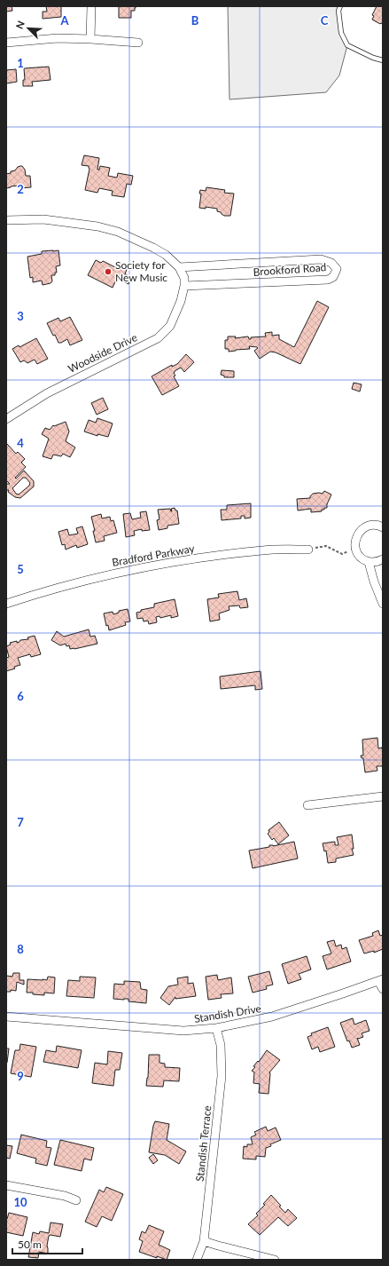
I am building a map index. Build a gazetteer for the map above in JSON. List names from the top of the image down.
{
  "streets": {
    "street": [
      "Brookford Road",
      "Woodside Drive",
      "Bradford Parkway",
      "Standish Drive",
      "Standish Terrace"
    ]
  },
  "crossings": [
    ["Brookford Road", "Woodside Drive"],
    ["Standish Drive", "Standish Terrace"]
  ],
  "places": ["Society for New Music"],
  "scale_bar": "50 m",
  "north": "top left",
  "grid": {
    "columns": ["A", "B", "C"],
    "rows": [
      "1",
      "2",
      "3",
      "4",
      "5",
      "6",
      "7",
      "8",
      "9",
      "10"
    ]
  }
}
